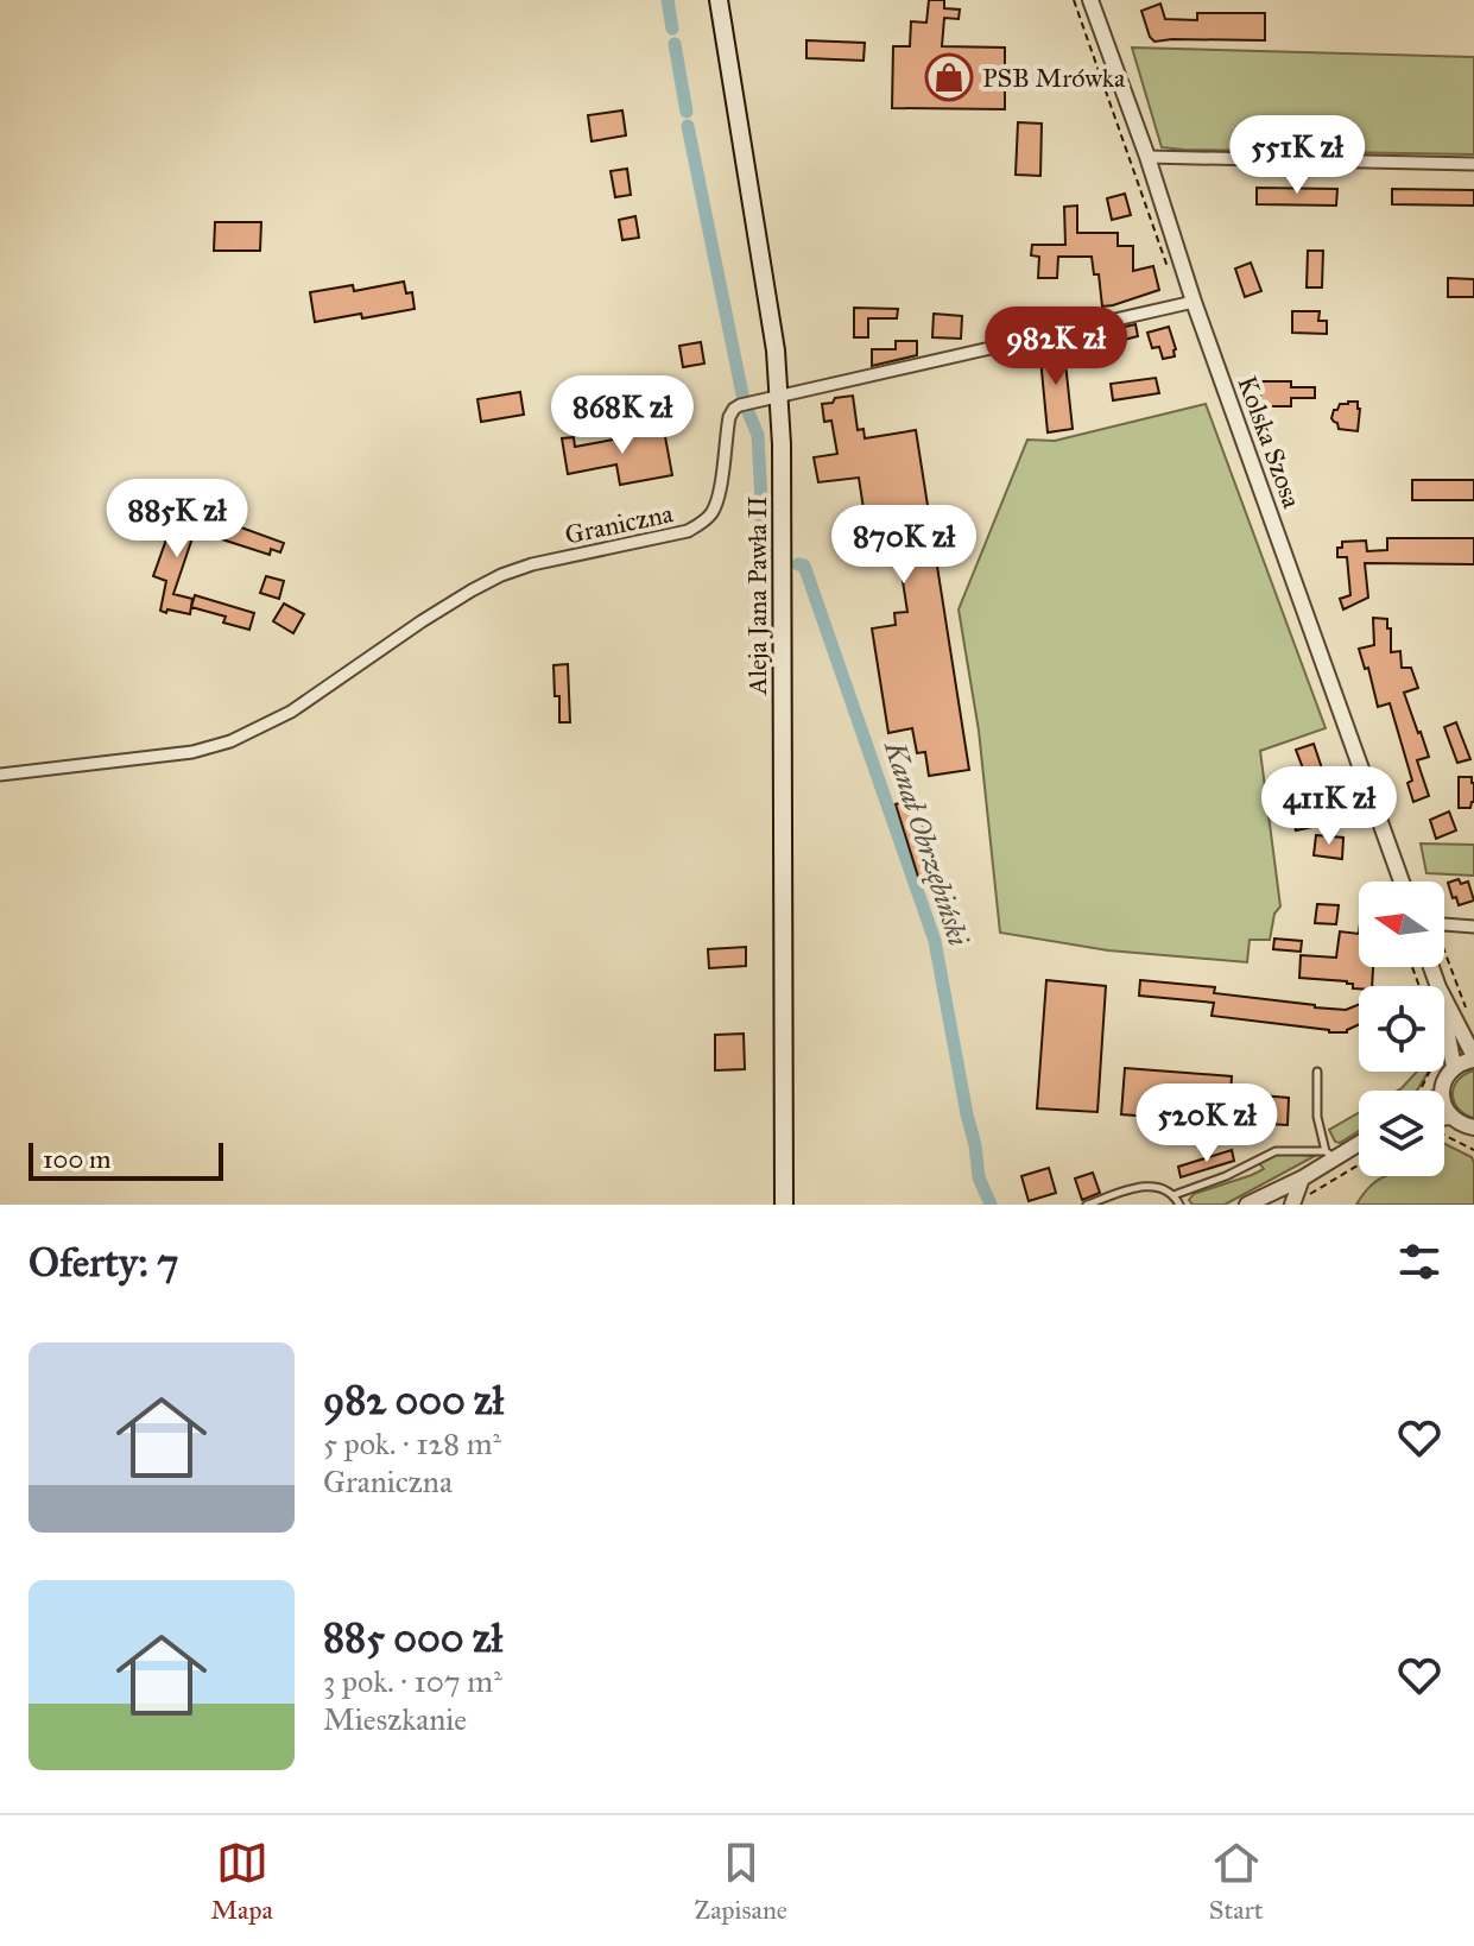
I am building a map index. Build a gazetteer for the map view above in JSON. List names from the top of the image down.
{
  "streets": {
    "main road": ["Aleja Jana Pawła II"],
    "street": ["Kolska Szosa", "Graniczna"]
  },
  "crossings": [
    ["Kolska Szosa", "Graniczna"],
    ["Graniczna", "Aleja Jana Pawła II"]
  ],
  "water": ["Kanał Obrzębiński"],
  "places": {
    "shop": ["PSB Mrówka"]
  },
  "scale_bar": "100 m",
  "north": "left",
  "page": {
    "price": [
      "551K zł",
      "982K zł",
      "868K zł",
      "885K zł",
      "870K zł",
      "411K zł",
      "520K zł"
    ],
    "scale": "100 m",
    "heading": "Oferty: 7",
    "list": [
      {
        "name": "982 000 zł",
        "note": "5 pok. · 128 m² · Graniczna"
      },
      {
        "name": "885 000 zł",
        "note": "3 pok. · 107 m² · Mieszkanie"
      }
    ],
    "tabs": ["Mapa", "Zapisane", "Start"]
  }
}
